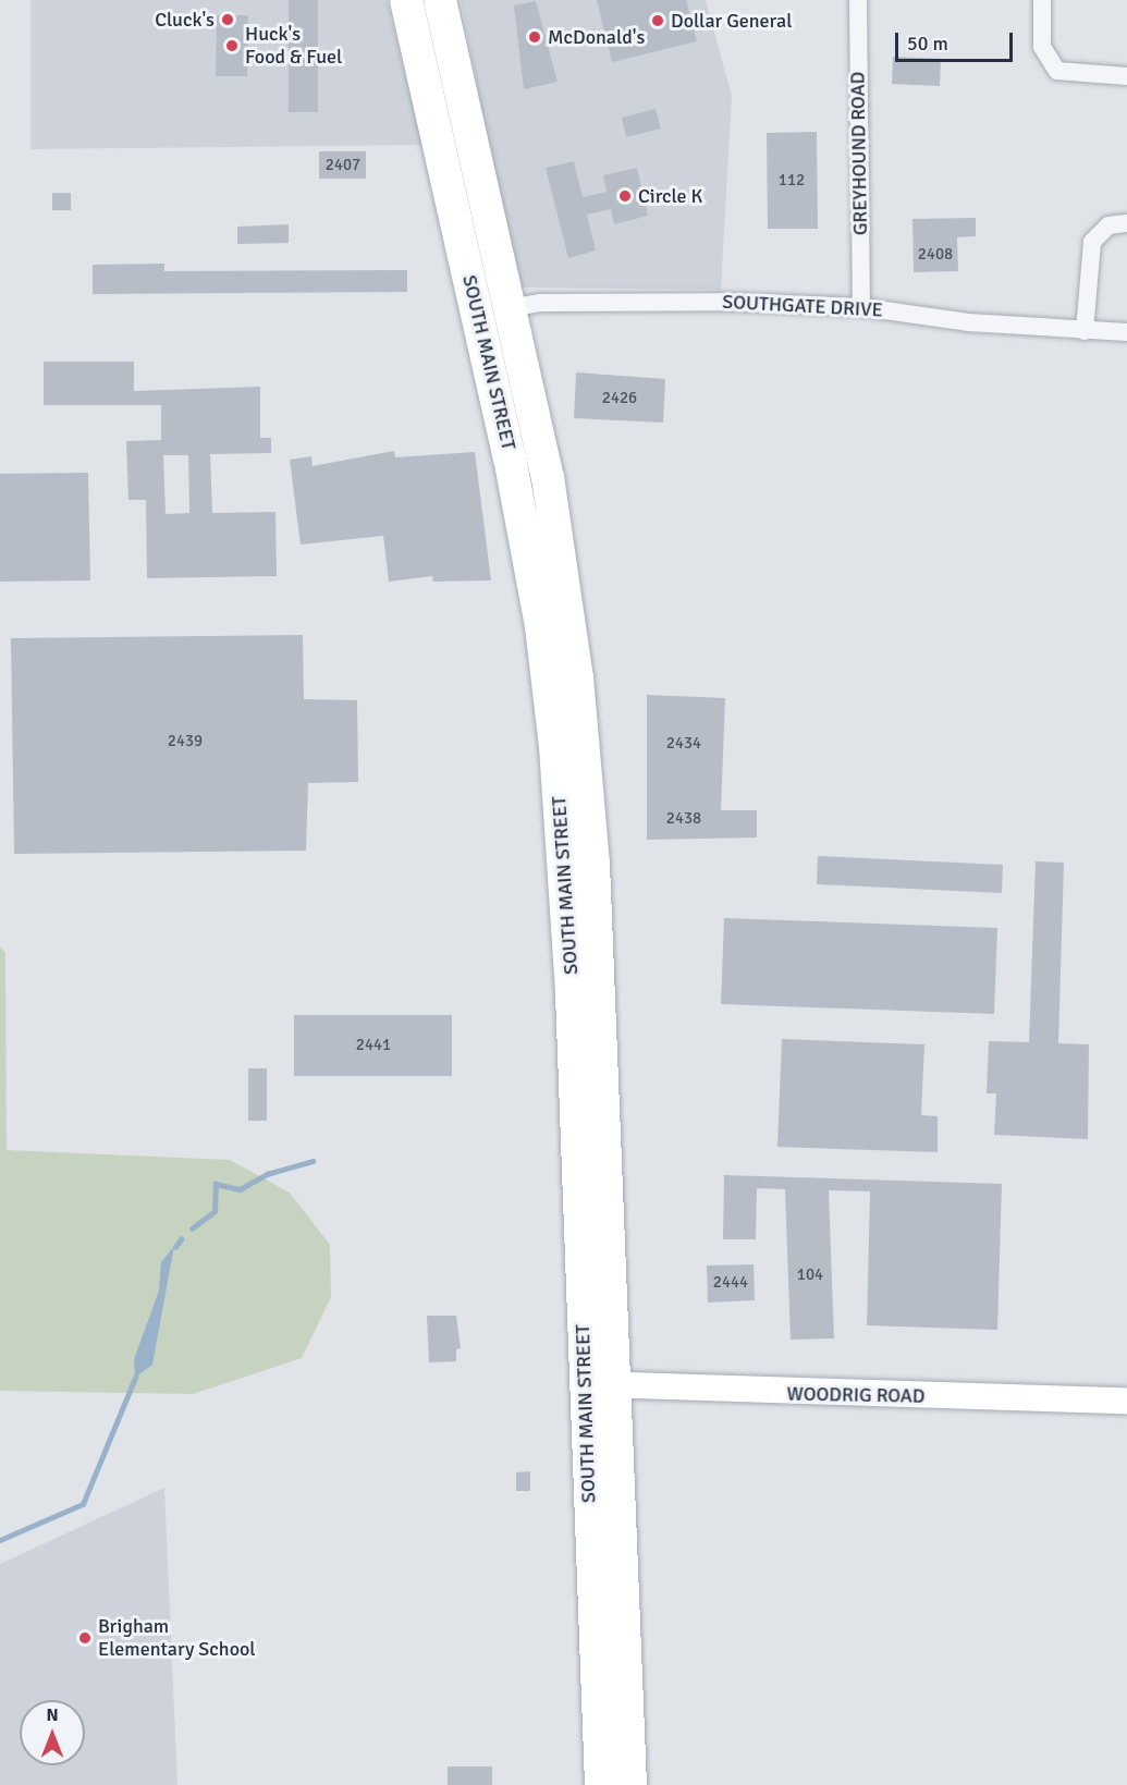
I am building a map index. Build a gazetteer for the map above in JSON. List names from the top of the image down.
{
  "streets": {
    "highway": ["SOUTH MAIN STREET"],
    "street": ["GREYHOUND ROAD", "SOUTHGATE DRIVE", "WOODRIG ROAD"]
  },
  "crossings": [
    ["GREYHOUND ROAD", "SOUTHGATE DRIVE"],
    ["SOUTHGATE DRIVE", "SOUTH MAIN STREET"],
    ["SOUTH MAIN STREET", "WOODRIG ROAD"]
  ],
  "places": [
    "Cluck's",
    "Dollar General",
    "McDonald's",
    "Huck's Food & Fuel",
    "Circle K",
    "Brigham Elementary School"
  ],
  "house_numbers": [
    "2407",
    "112",
    "2408",
    "2426",
    "2439",
    "2434",
    "2438",
    "2441",
    "104",
    "2444"
  ],
  "scale_bar": "50 m",
  "north": "top"
}
